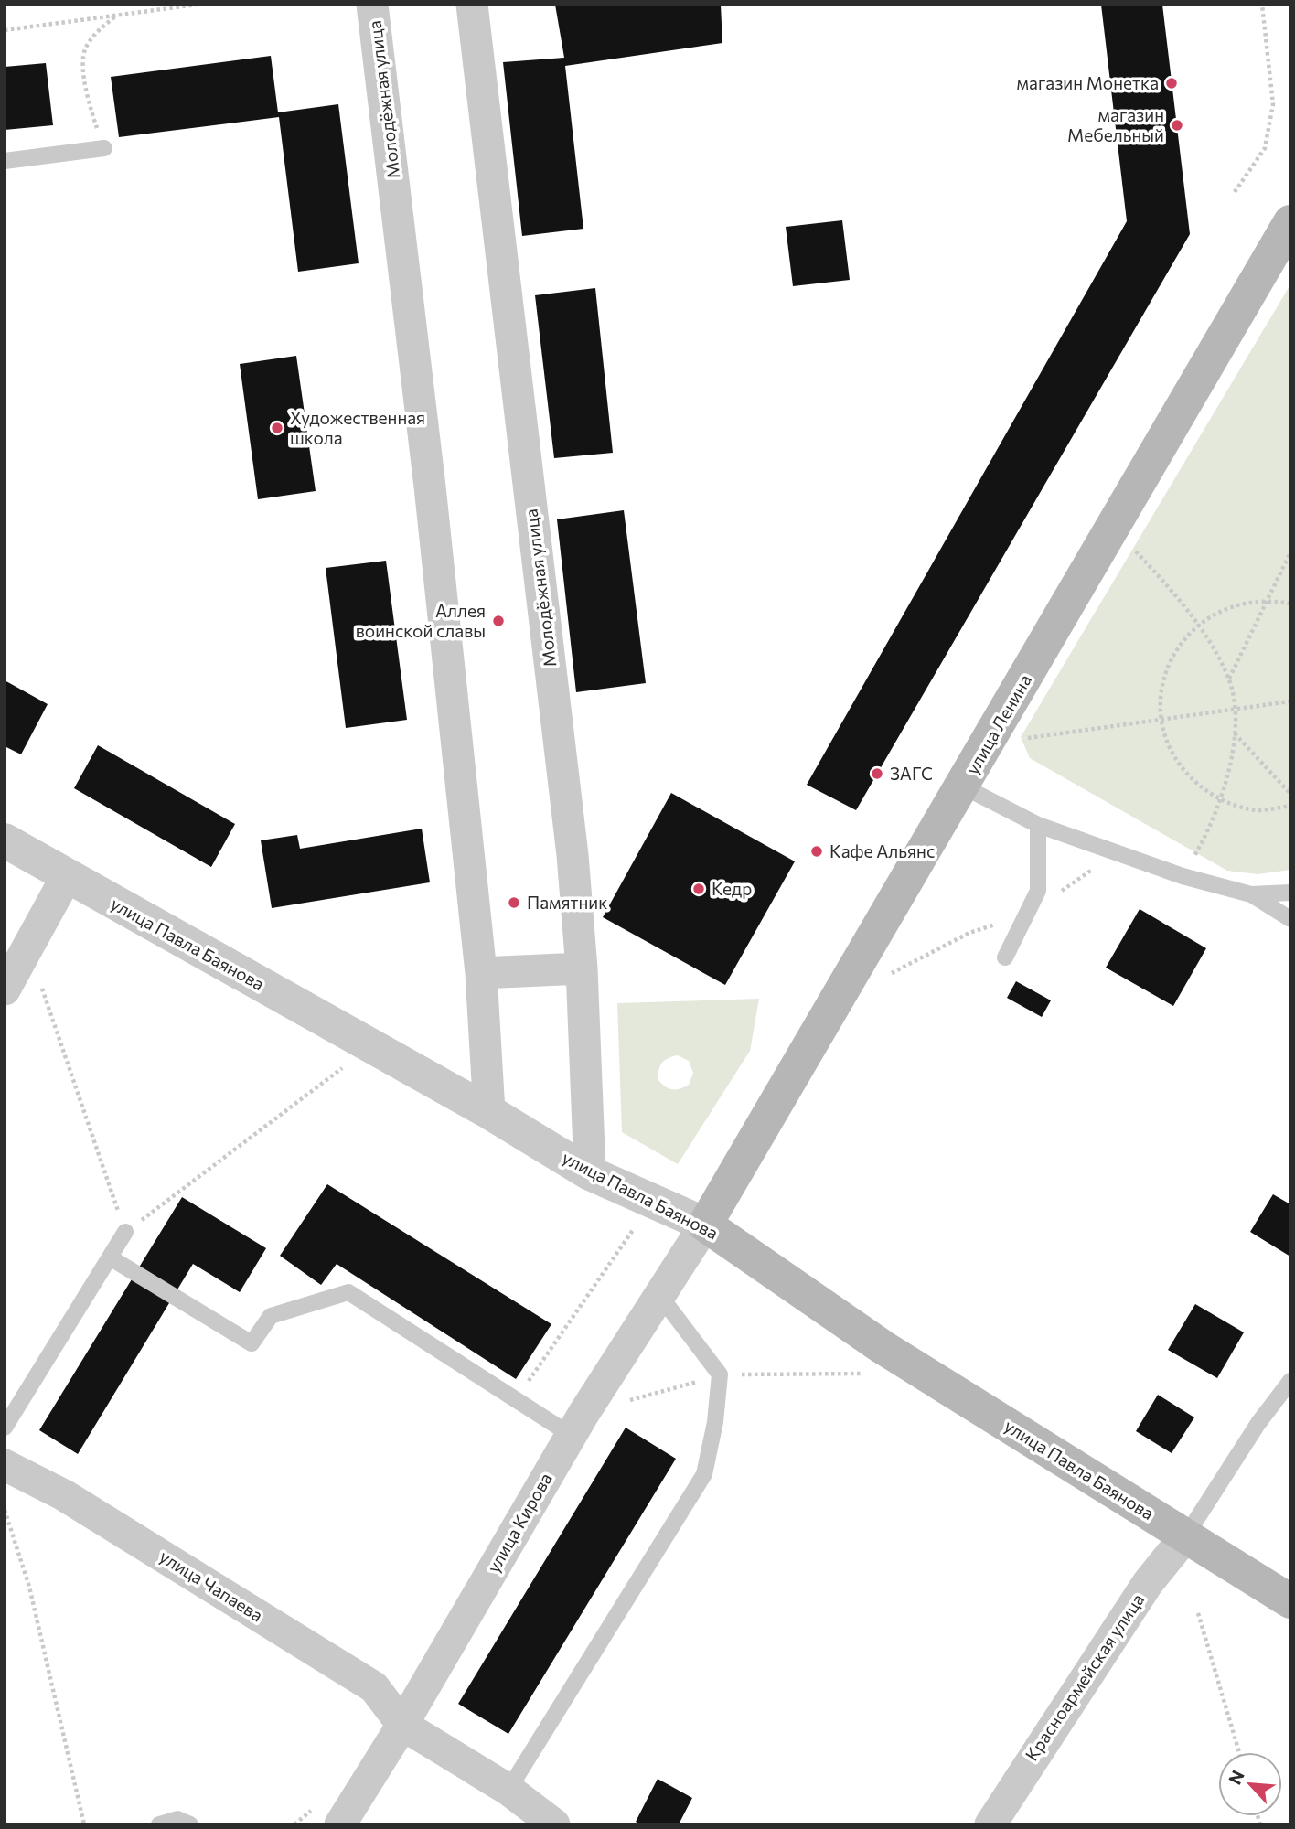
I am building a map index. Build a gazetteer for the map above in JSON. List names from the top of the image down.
{
  "streets": {
    "main road": ["улица Ленина", "улица Павла Баянова"],
    "street": [
      "Молодёжная улица",
      "улица Кирова",
      "улица Чапаева",
      "Красноармейская улица"
    ]
  },
  "crossings": [
    ["Молодёжная улица", "улица Павла Баянова"],
    ["улица Ленина", "улица Павла Баянова"],
    ["улица Ленина", "улица Кирова"],
    ["улица Павла Баянова", "улица Кирова"],
    ["улица Павла Баянова", "Красноармейская улица"],
    ["улица Кирова", "улица Чапаева"]
  ],
  "places": [
    "магазин Монетка",
    "магазин Мебельный",
    "Художественная школа",
    "Аллея воинской славы",
    "ЗАГС",
    "Кафе Альянс",
    "Кедр",
    "Памятник"
  ],
  "north": "top left"
}
